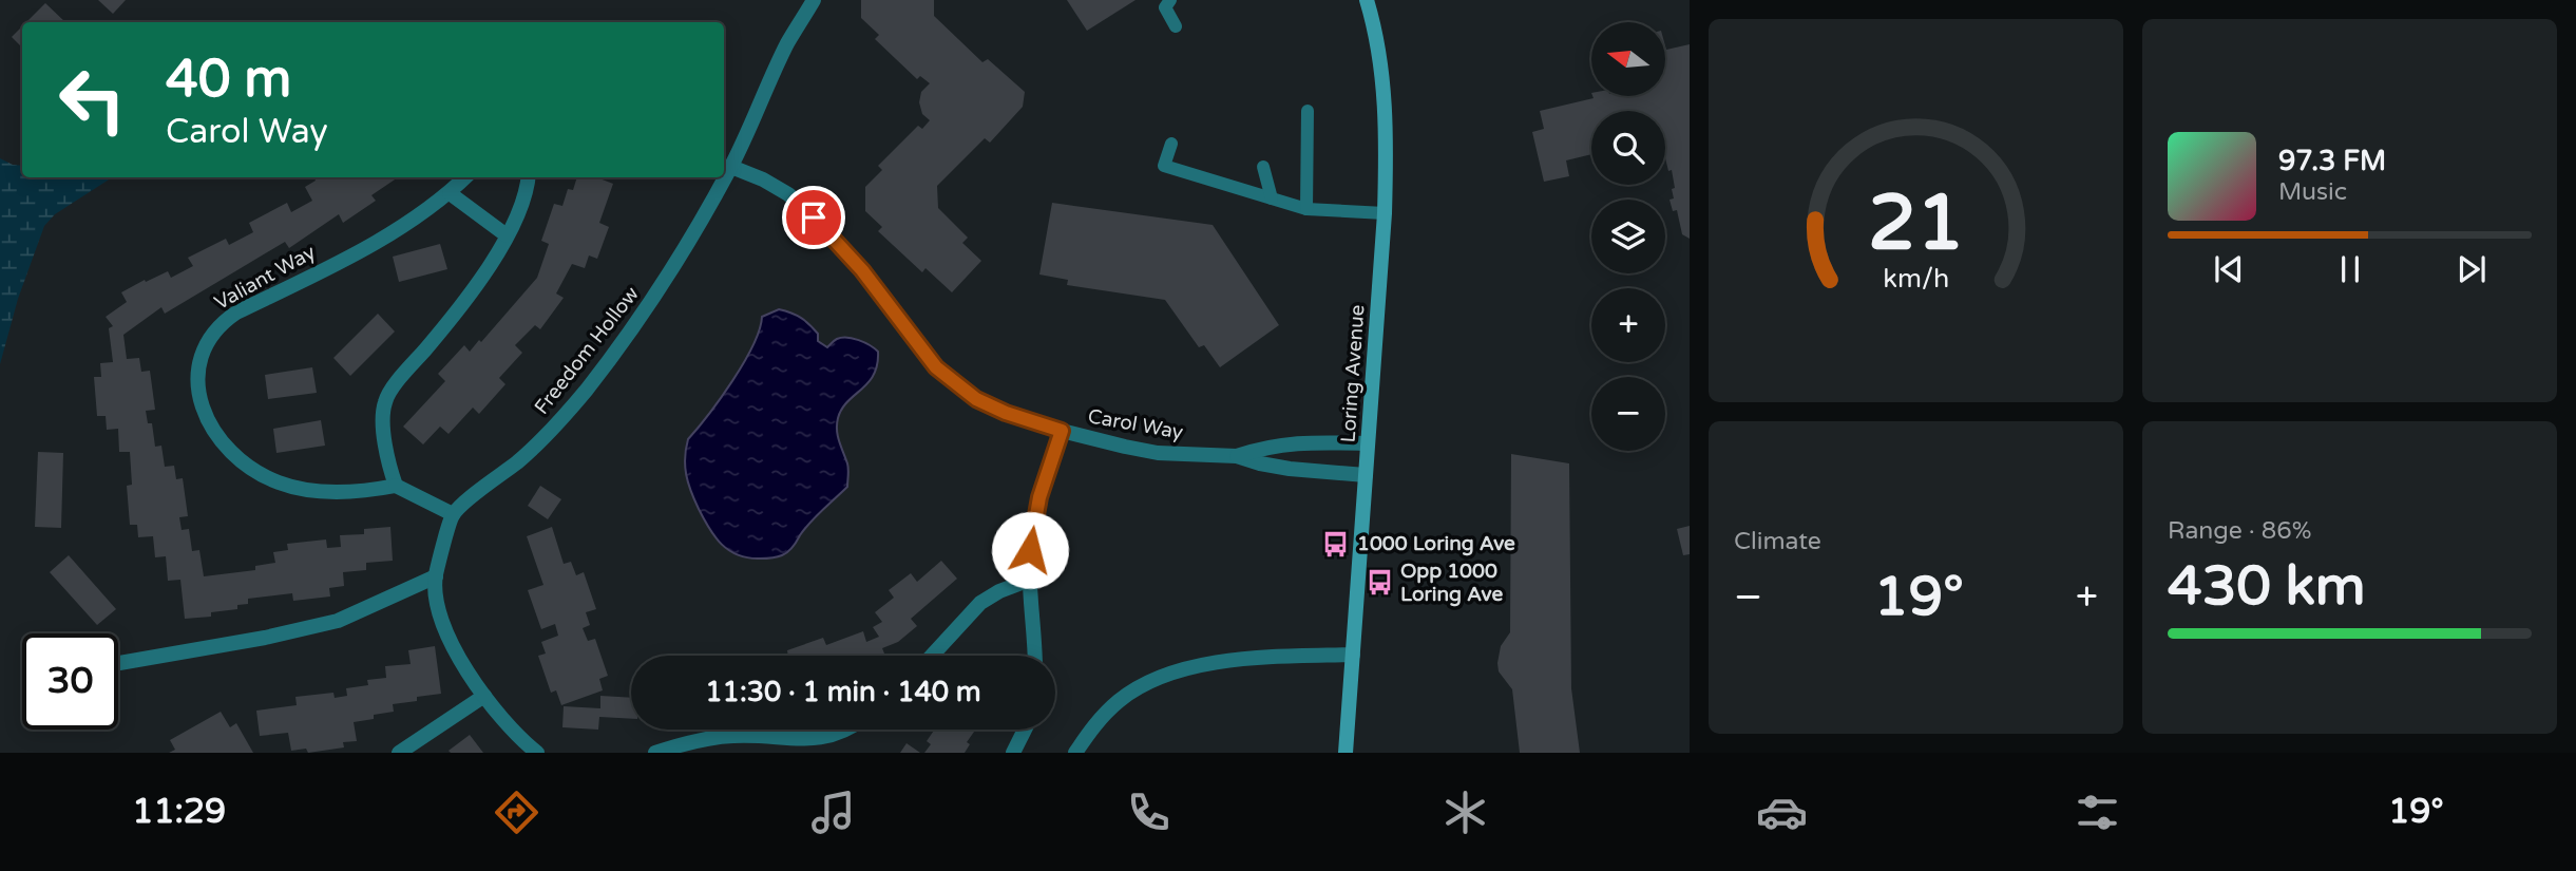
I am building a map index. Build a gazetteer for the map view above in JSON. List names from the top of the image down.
{
  "streets": {
    "main road": ["Loring Avenue"],
    "street": ["Valiant Way", "Freedom Hollow", "Carol Way"]
  },
  "crossings": [
    ["Freedom Hollow", "Carol Way"],
    ["Loring Avenue", "Carol Way"]
  ],
  "places": {
    "bus stop": ["1000 Loring Ave", "Opp 1000 Loring Ave"]
  },
  "north": "left",
  "page": {
    "map_buttons": ["+", "−"],
    "turn": ["40 m", "Carol Way"],
    "song": ["97.3 FM", "Music"],
    "tile": [
      "Climate",
      ["Range · 86%", "430 km"]
    ],
    "heat": ["−", "19°", "+"],
    "limit": "30",
    "trip": "11:30 · 1 min · 140 m",
    "tabs": ["11:29", "19°"],
    "gauge": ["21", "km/h"]
  }
}
